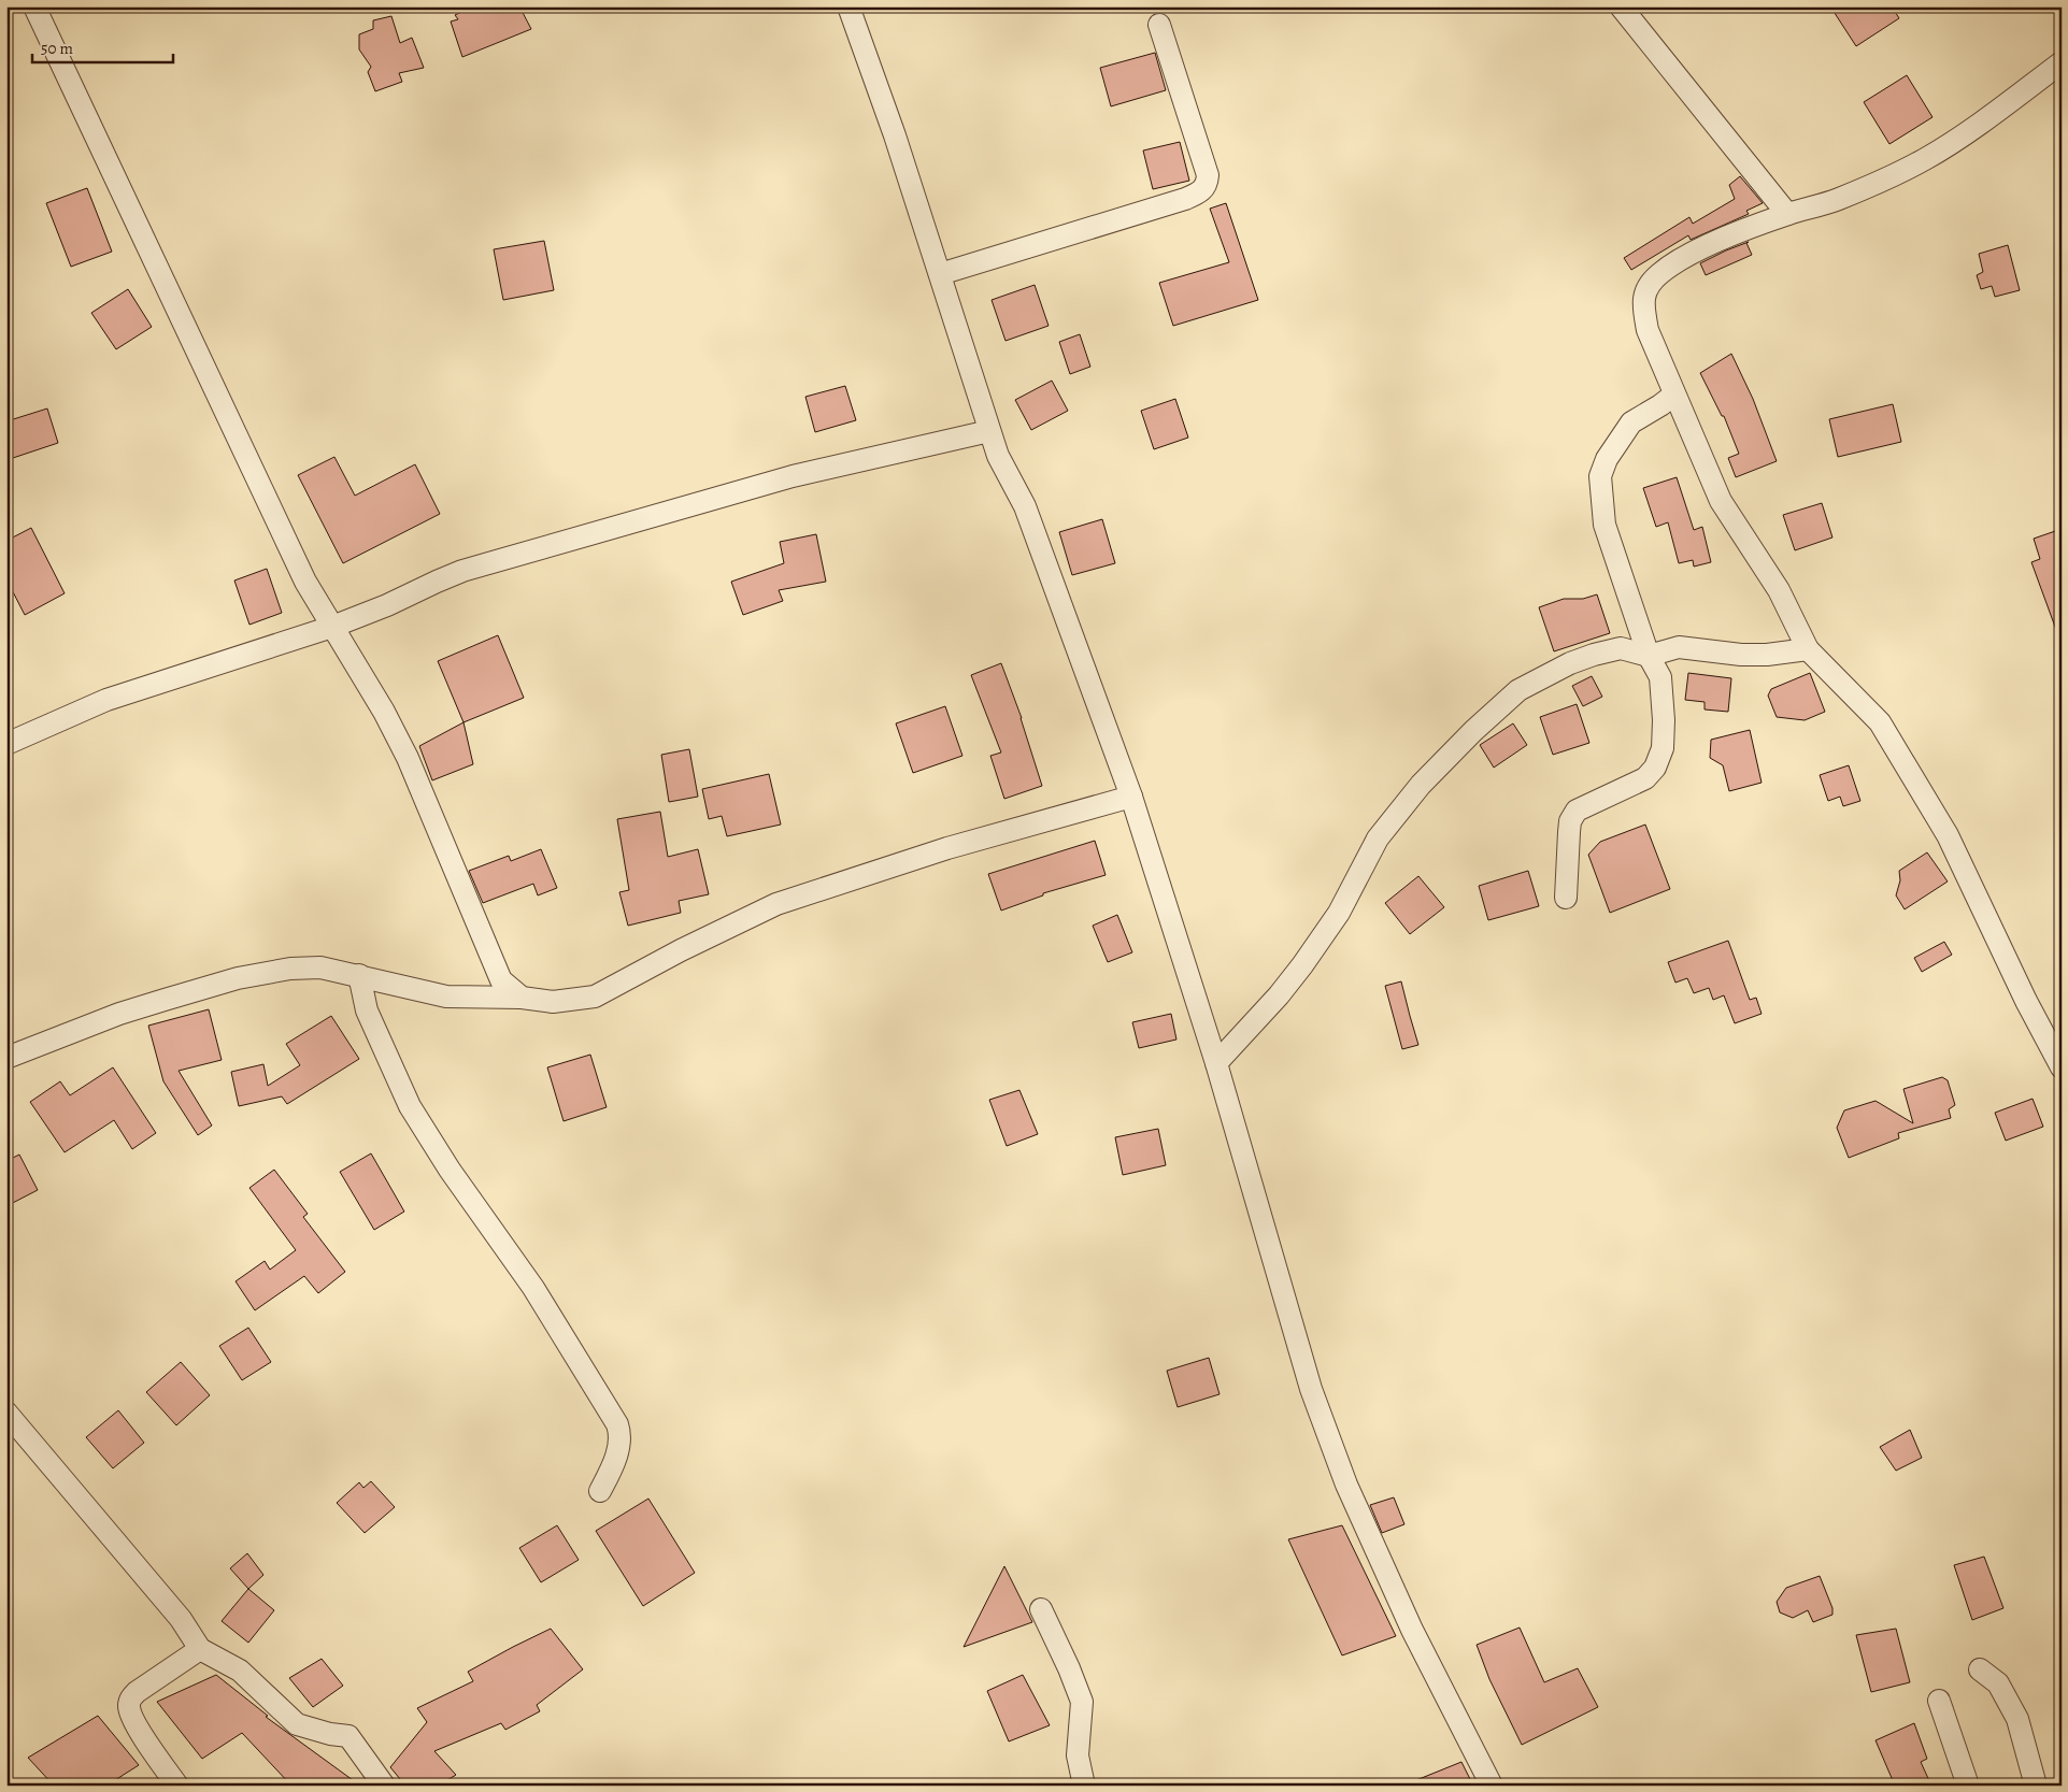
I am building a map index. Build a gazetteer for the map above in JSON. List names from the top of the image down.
{
  "scale_bar": "50 m"
}
